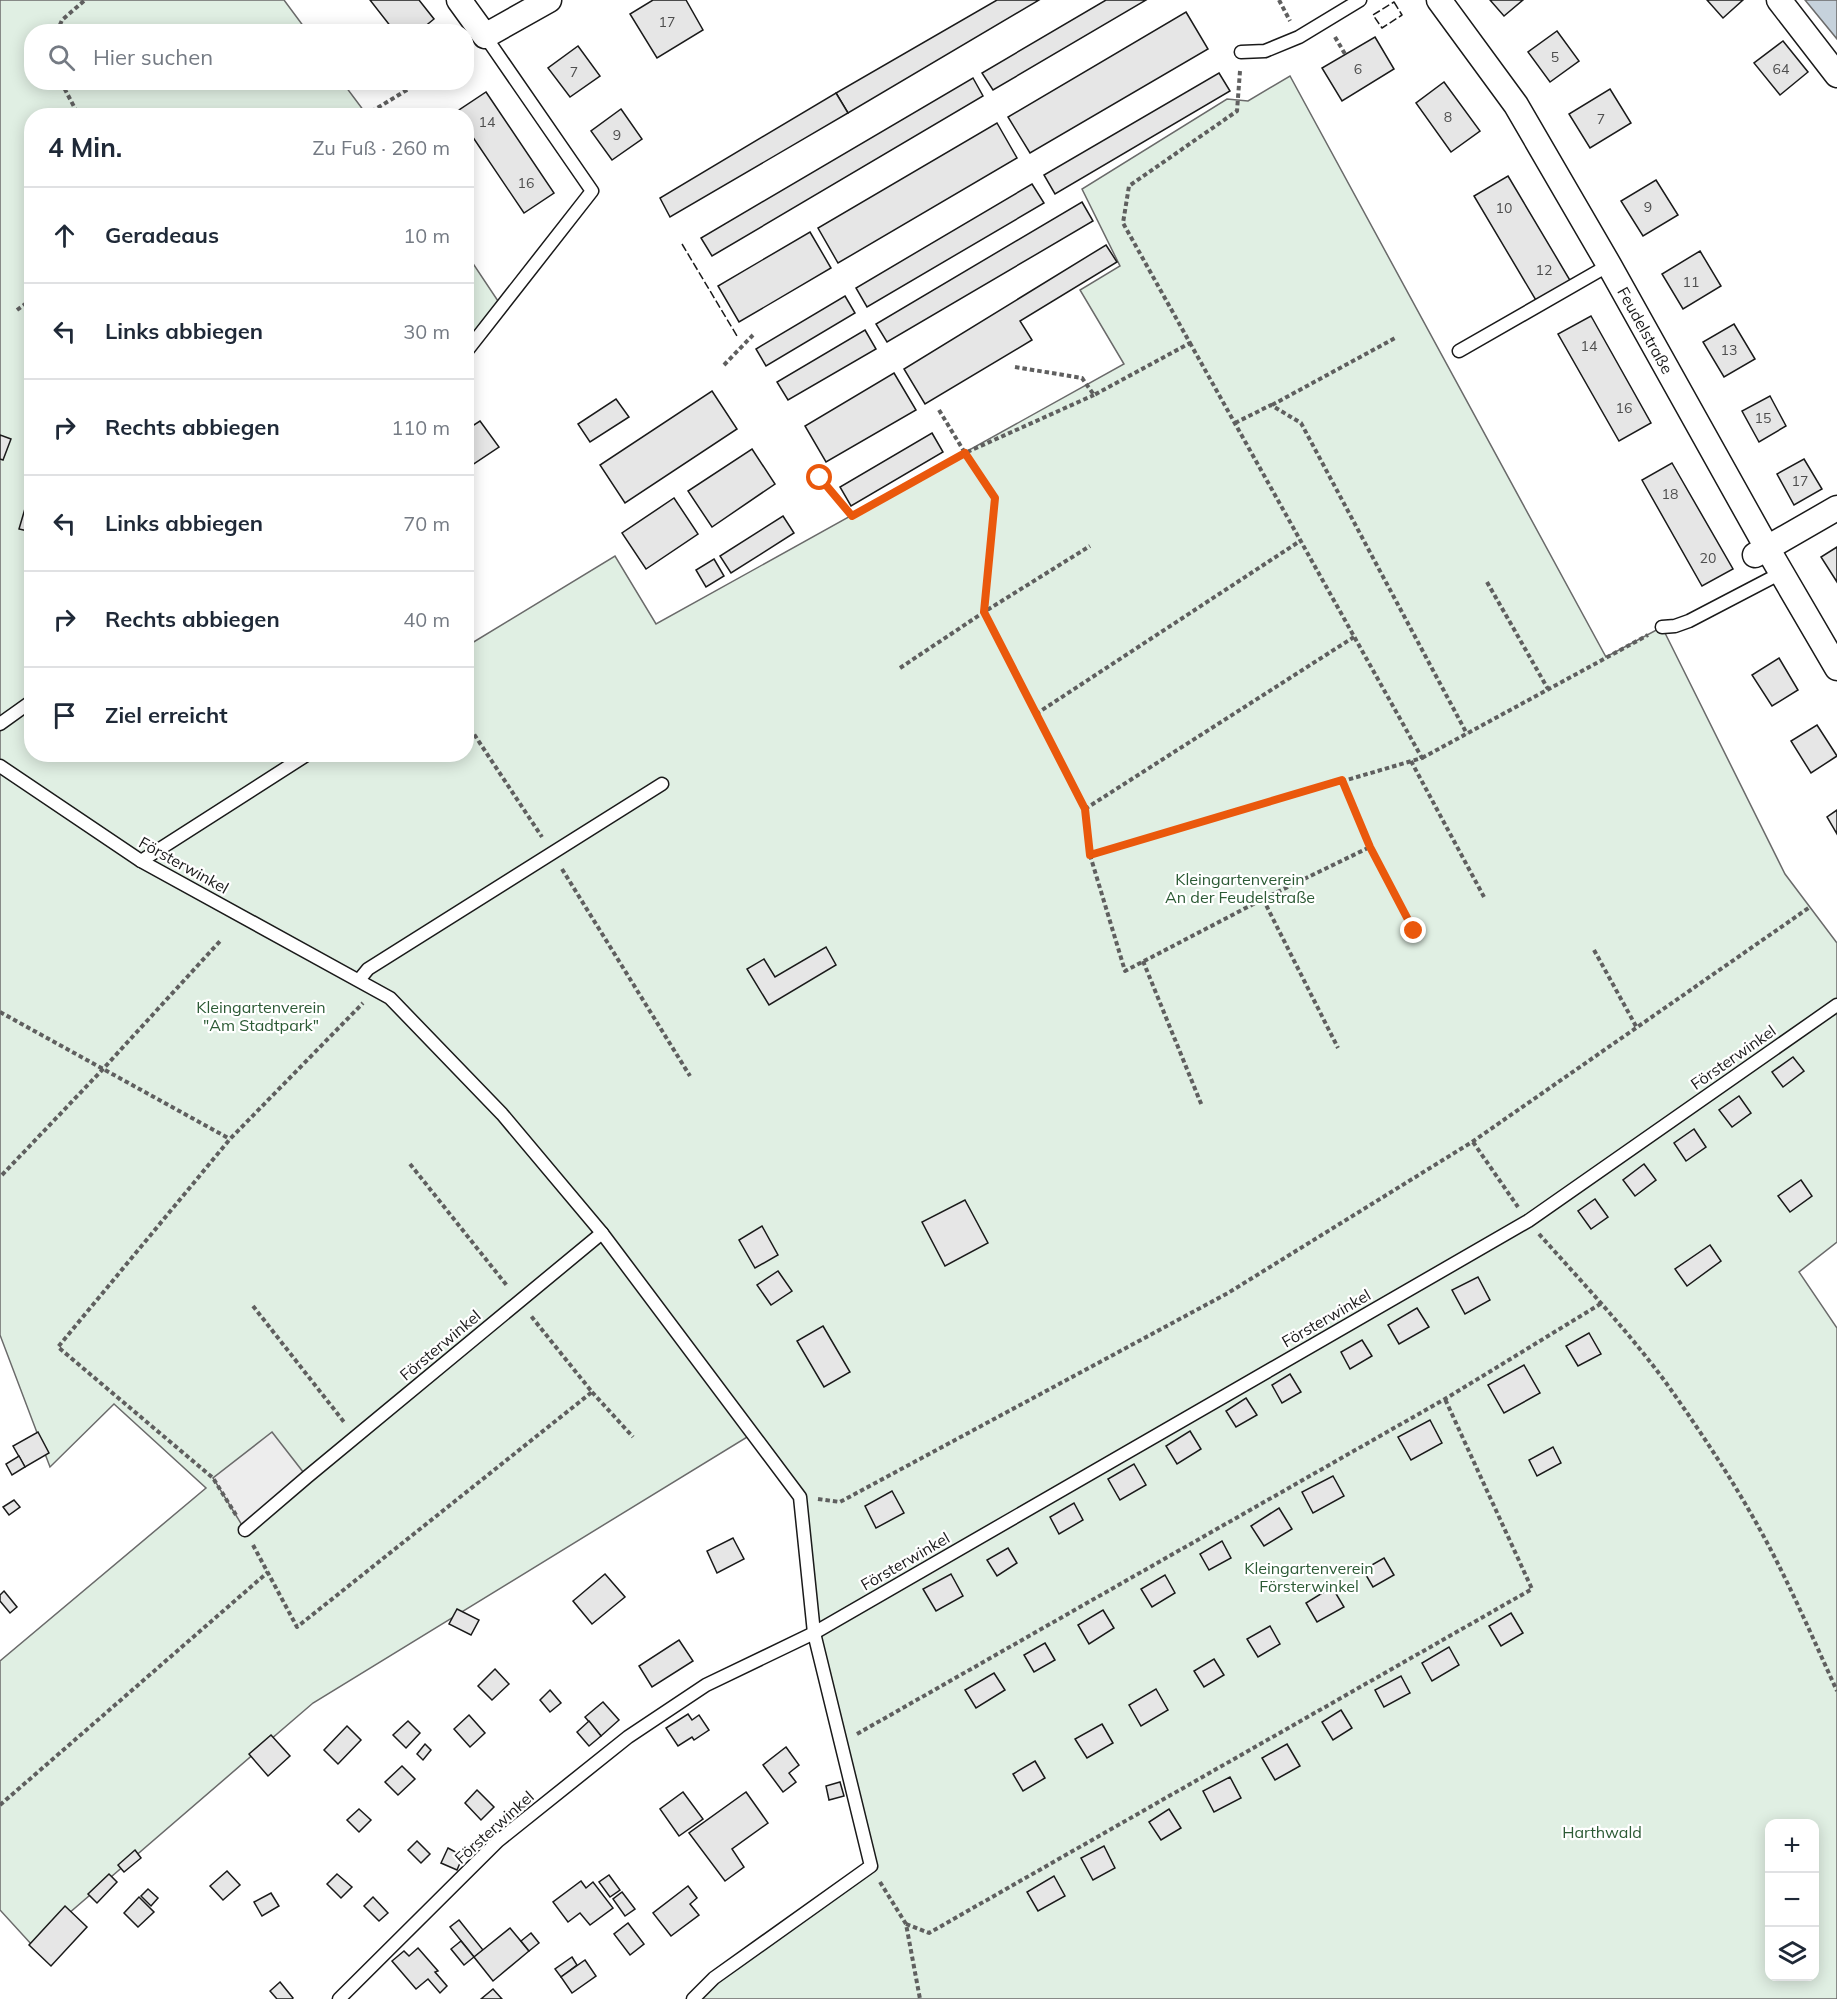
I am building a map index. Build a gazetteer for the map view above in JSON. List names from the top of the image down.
{
  "streets": {
    "street": ["Feudelstraße"],
    "lane": ["Försterwinkel"]
  },
  "parks": [
    "Kleingartenverein An der Feudelstraße",
    "Kleingartenverein \"Am Stadtpark\"",
    "Kleingartenverein Försterwinkel",
    "Harthwald"
  ],
  "house_numbers": [
    "17",
    "5",
    "6",
    "64",
    "7",
    "8",
    "7",
    "14",
    "9",
    "16",
    "9",
    "10",
    "12",
    "11",
    "14",
    "13",
    "16",
    "15",
    "17",
    "18",
    "20"
  ],
  "page": {
    "search": "Hier suchen",
    "heading": ["4 Min.", "Zu Fuß · 260 m"],
    "list": [
      ["Geradeaus", "10 m"],
      ["Links abbiegen", "30 m"],
      ["Rechts abbiegen", "110 m"],
      ["Links abbiegen", "70 m"],
      ["Rechts abbiegen", "40 m"],
      "Ziel erreicht"
    ],
    "map_buttons": ["+", "−"]
  }
}
